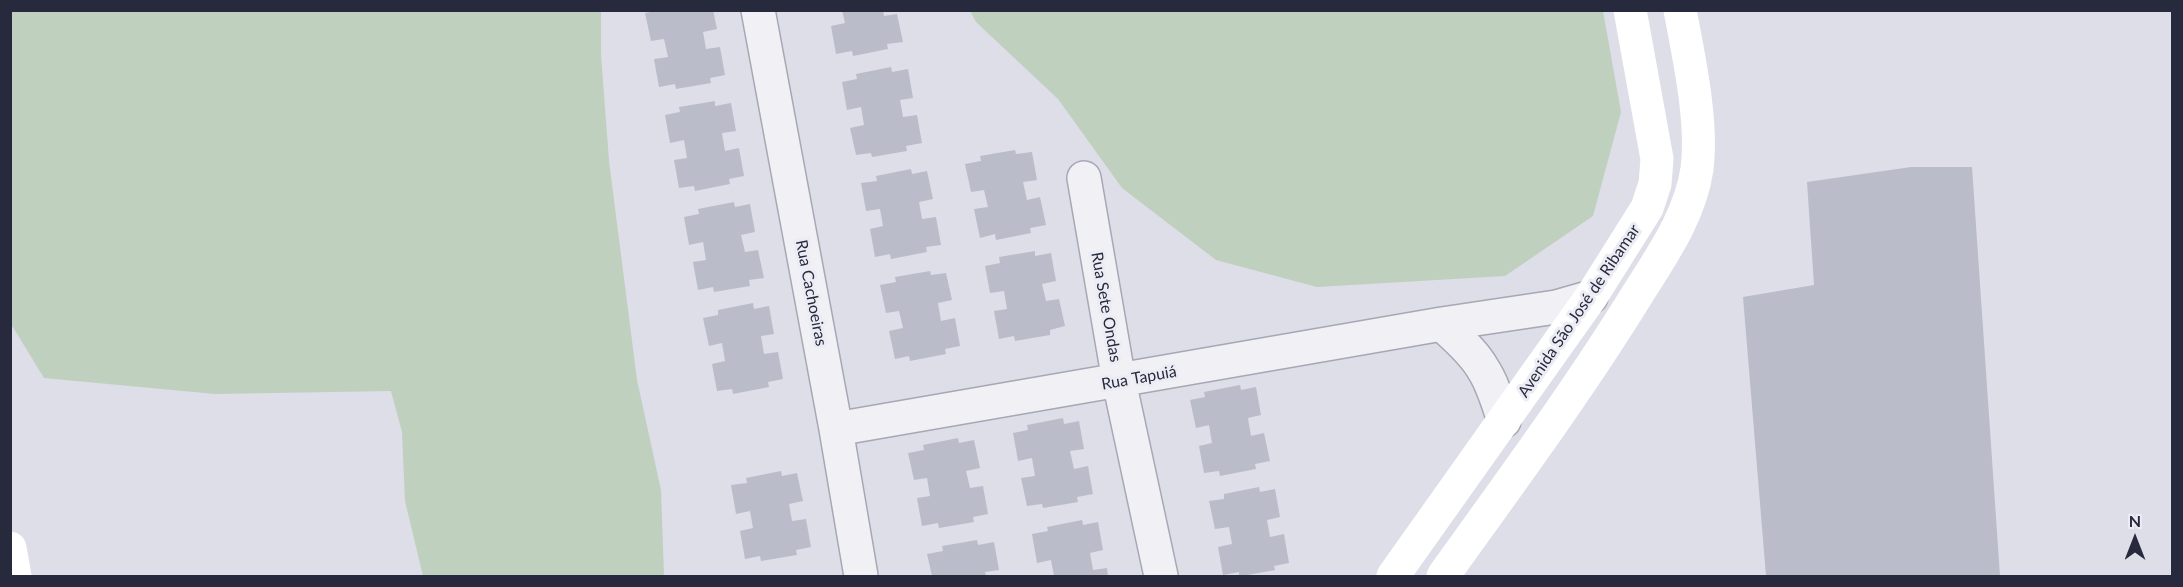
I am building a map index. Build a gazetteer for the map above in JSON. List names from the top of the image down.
{
  "streets": {
    "street": [
      "Rua Cachoeiras",
      "Rua Sete Ondas",
      "Avenida São José de Ribamar",
      "Rua Tapuiá"
    ]
  },
  "crossings": [
    ["Rua Cachoeiras", "Rua Tapuiá"],
    ["Rua Sete Ondas", "Rua Tapuiá"],
    ["Avenida São José de Ribamar", "Rua Tapuiá"]
  ],
  "north": "top"
}
